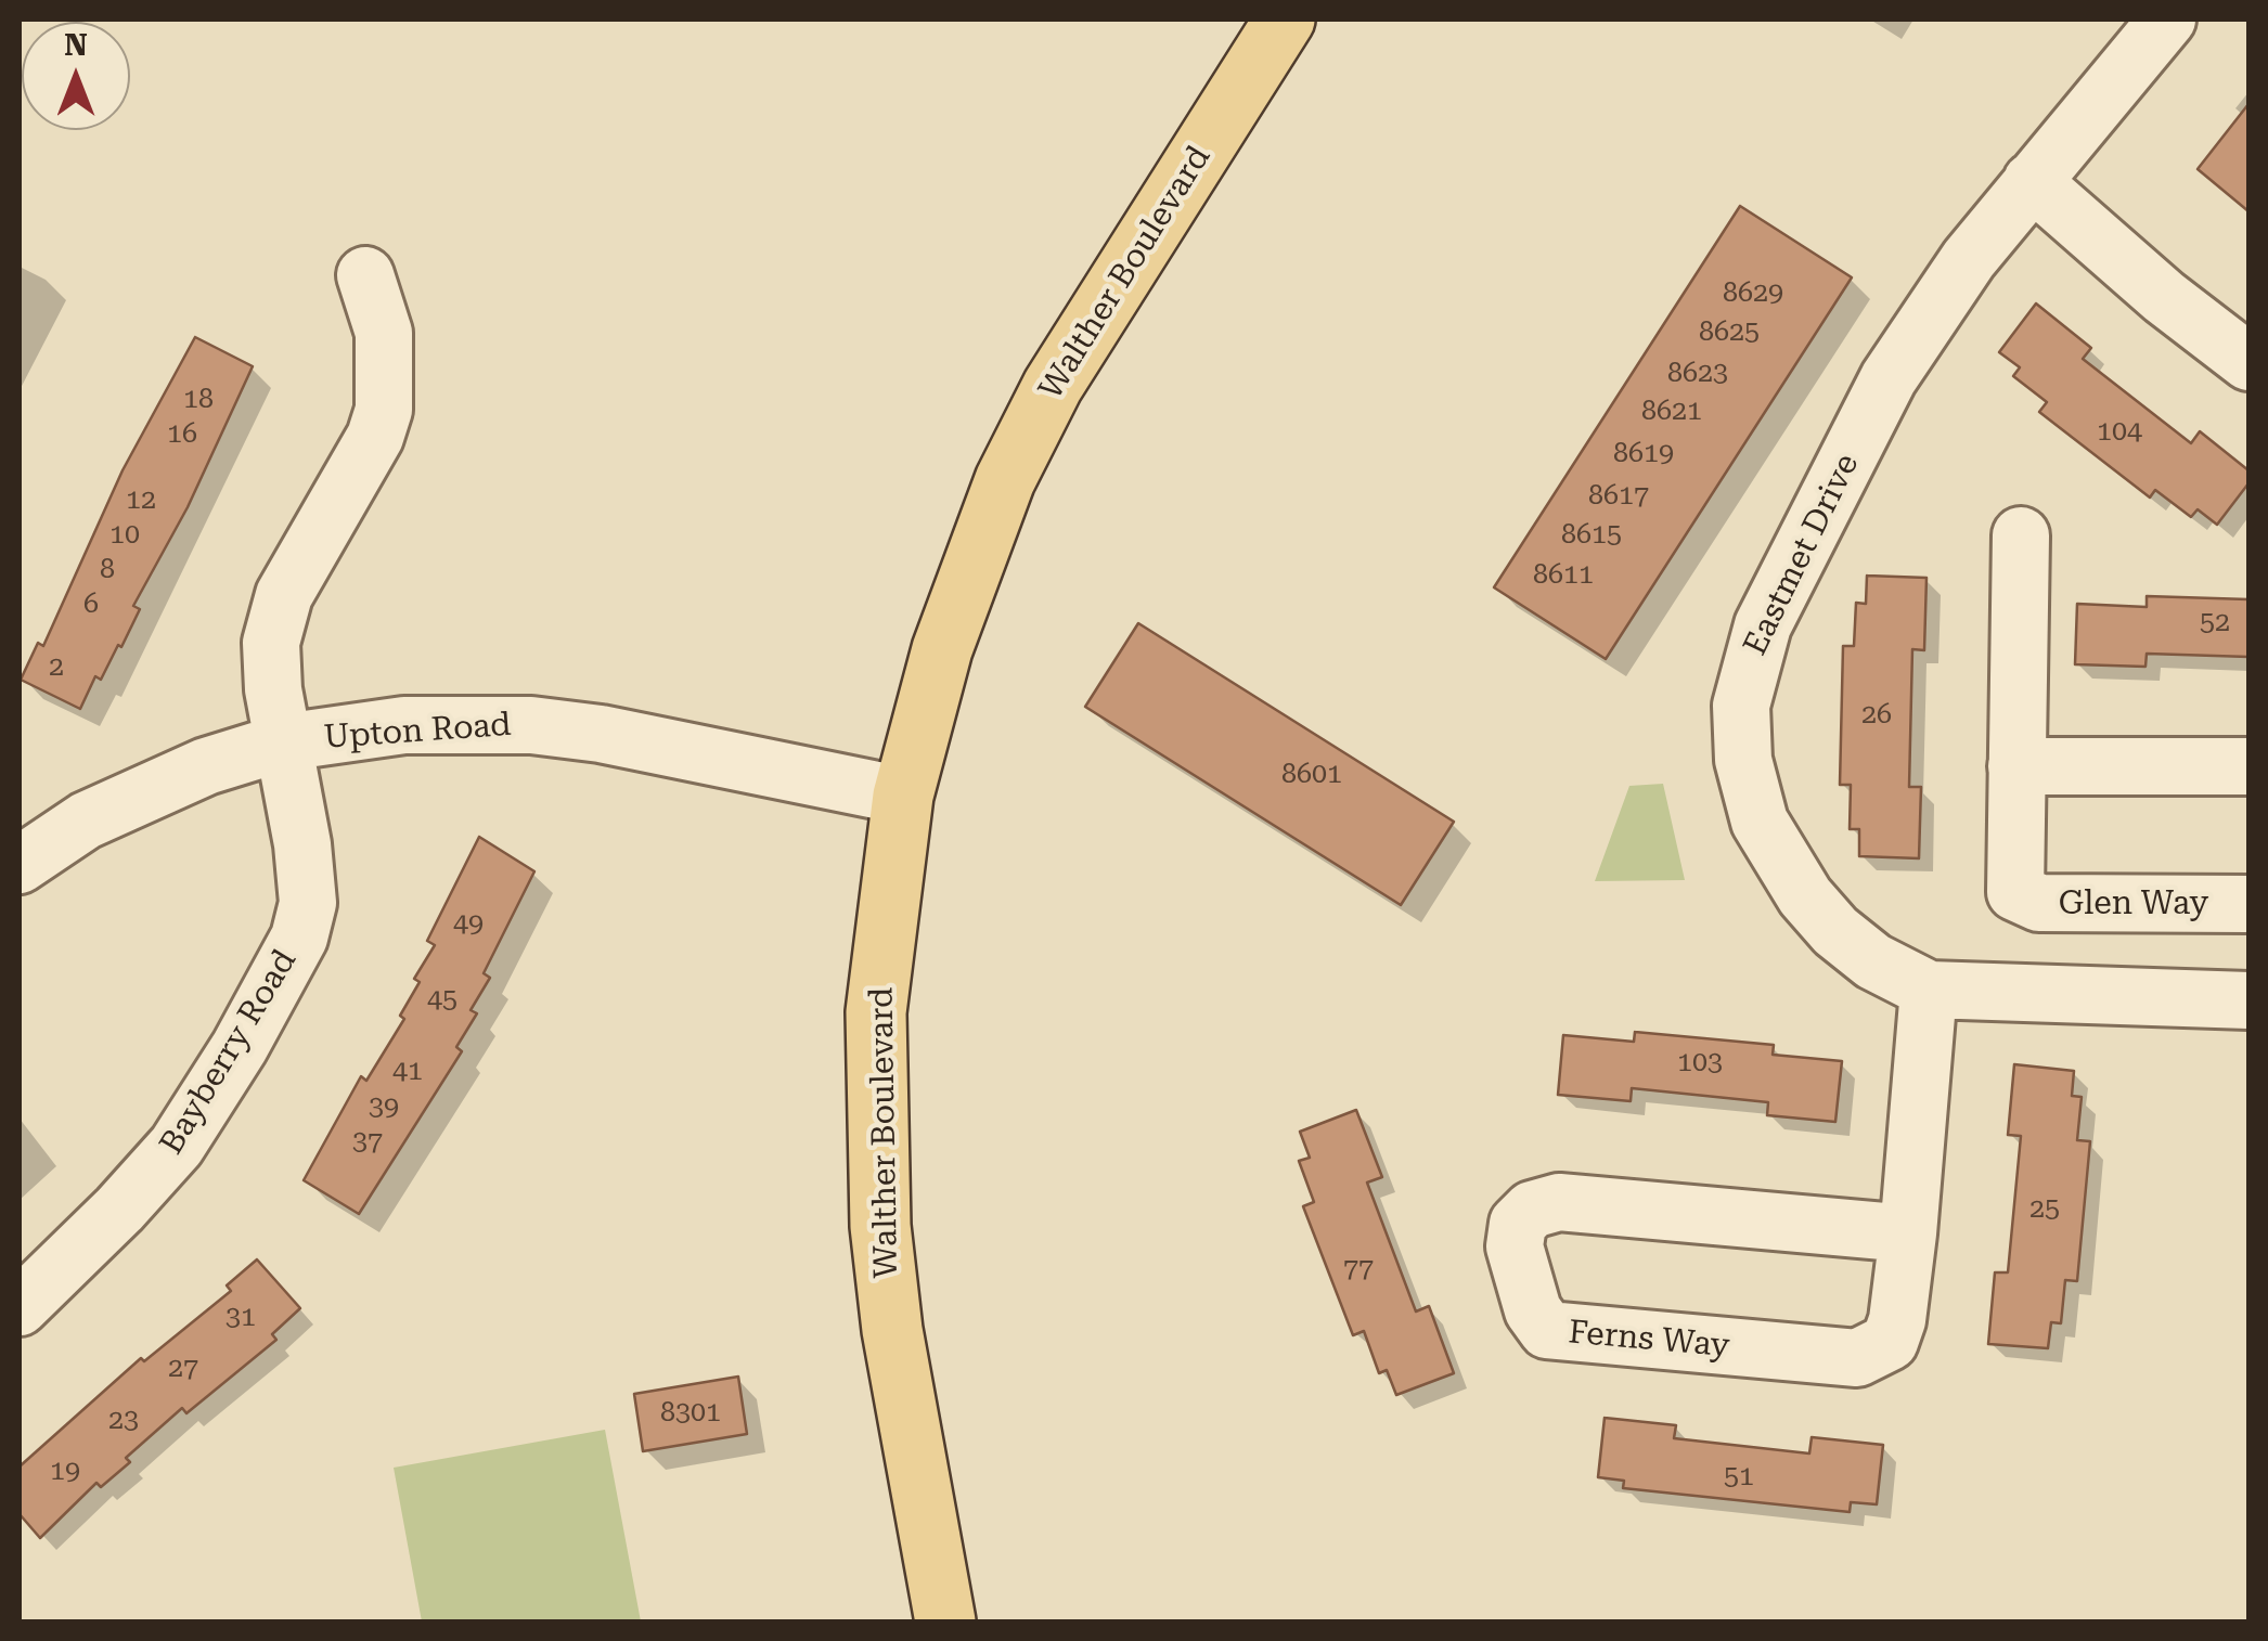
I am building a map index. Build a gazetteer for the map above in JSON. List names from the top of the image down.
{
  "streets": {
    "main road": ["Walther Boulevard"],
    "street": [
      "Eastmet Drive",
      "Upton Road",
      "Glen Way",
      "Bayberry Road",
      "Ferns Way"
    ]
  },
  "crossings": [
    ["Walther Boulevard", "Upton Road"],
    ["Eastmet Drive", "Ferns Way"],
    ["Upton Road", "Bayberry Road"]
  ],
  "house_numbers": [
    "8629",
    "8625",
    "8623",
    "18",
    "8621",
    "104",
    "16",
    "8619",
    "8617",
    "12",
    "10",
    "8615",
    "8",
    "8611",
    "6",
    "52",
    "2",
    "26",
    "8601",
    "49",
    "45",
    "103",
    "41",
    "39",
    "37",
    "25",
    "77",
    "31",
    "27",
    "8301",
    "23",
    "19",
    "51"
  ],
  "north": "top"
}
